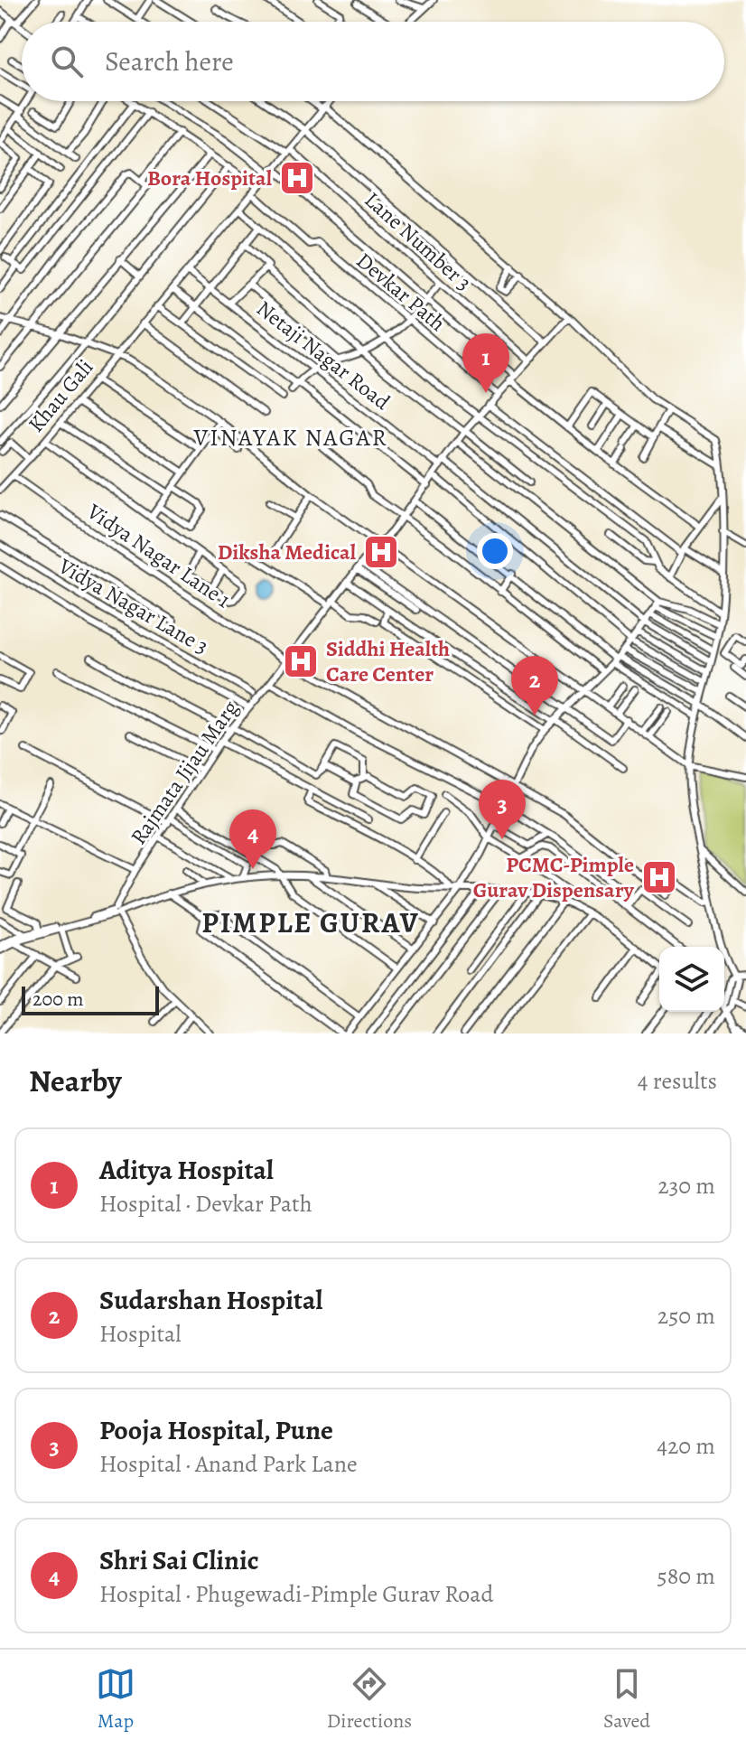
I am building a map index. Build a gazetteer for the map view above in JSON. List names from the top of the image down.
{
  "streets": {
    "street": [
      "Lane Number 3",
      "Devkar Path",
      "Netaji Nagar Road",
      "Khau Gali",
      "Vidya Nagar Lane 1",
      "Vidya Nagar Lane 3",
      "Rajmata Jijau Marg"
    ]
  },
  "crossings": [
    ["Lane Number 3", "Khau Gali"],
    ["Devkar Path", "Khau Gali"],
    ["Netaji Nagar Road", "Khau Gali"],
    ["Khau Gali", "Vidya Nagar Lane 1"],
    ["Vidya Nagar Lane 1", "Rajmata Jijau Marg"]
  ],
  "districts": ["VINAYAK NAGAR", "PIMPLE GURAV"],
  "places": {
    "hospital": [
      "Bora Hospital",
      "Diksha Medical",
      "Siddhi Health Care Center",
      "PCMC-Pimple Gurav Dispensary"
    ]
  },
  "scale_bar": "200 m",
  "page": {
    "search": "Search here",
    "pins": [
      "1",
      "2",
      "3",
      "4"
    ],
    "scale": "200 m",
    "heading": ["Nearby", "4 results"],
    "list": [
      {
        "mark": "1",
        "name": "Aditya Hospital",
        "note": "Hospital · Devkar Path",
        "value": "230 m"
      },
      {
        "mark": "2",
        "name": "Sudarshan Hospital",
        "note": "Hospital",
        "value": "250 m"
      },
      {
        "mark": "3",
        "name": "Pooja Hospital, Pune",
        "note": "Hospital · Anand Park Lane",
        "value": "420 m"
      },
      {
        "mark": "4",
        "name": "Shri Sai Clinic",
        "note": "Hospital · Phugewadi-Pimple Gurav Road",
        "value": "580 m"
      }
    ],
    "nav": ["Map", "Directions", "Saved"]
  }
}
